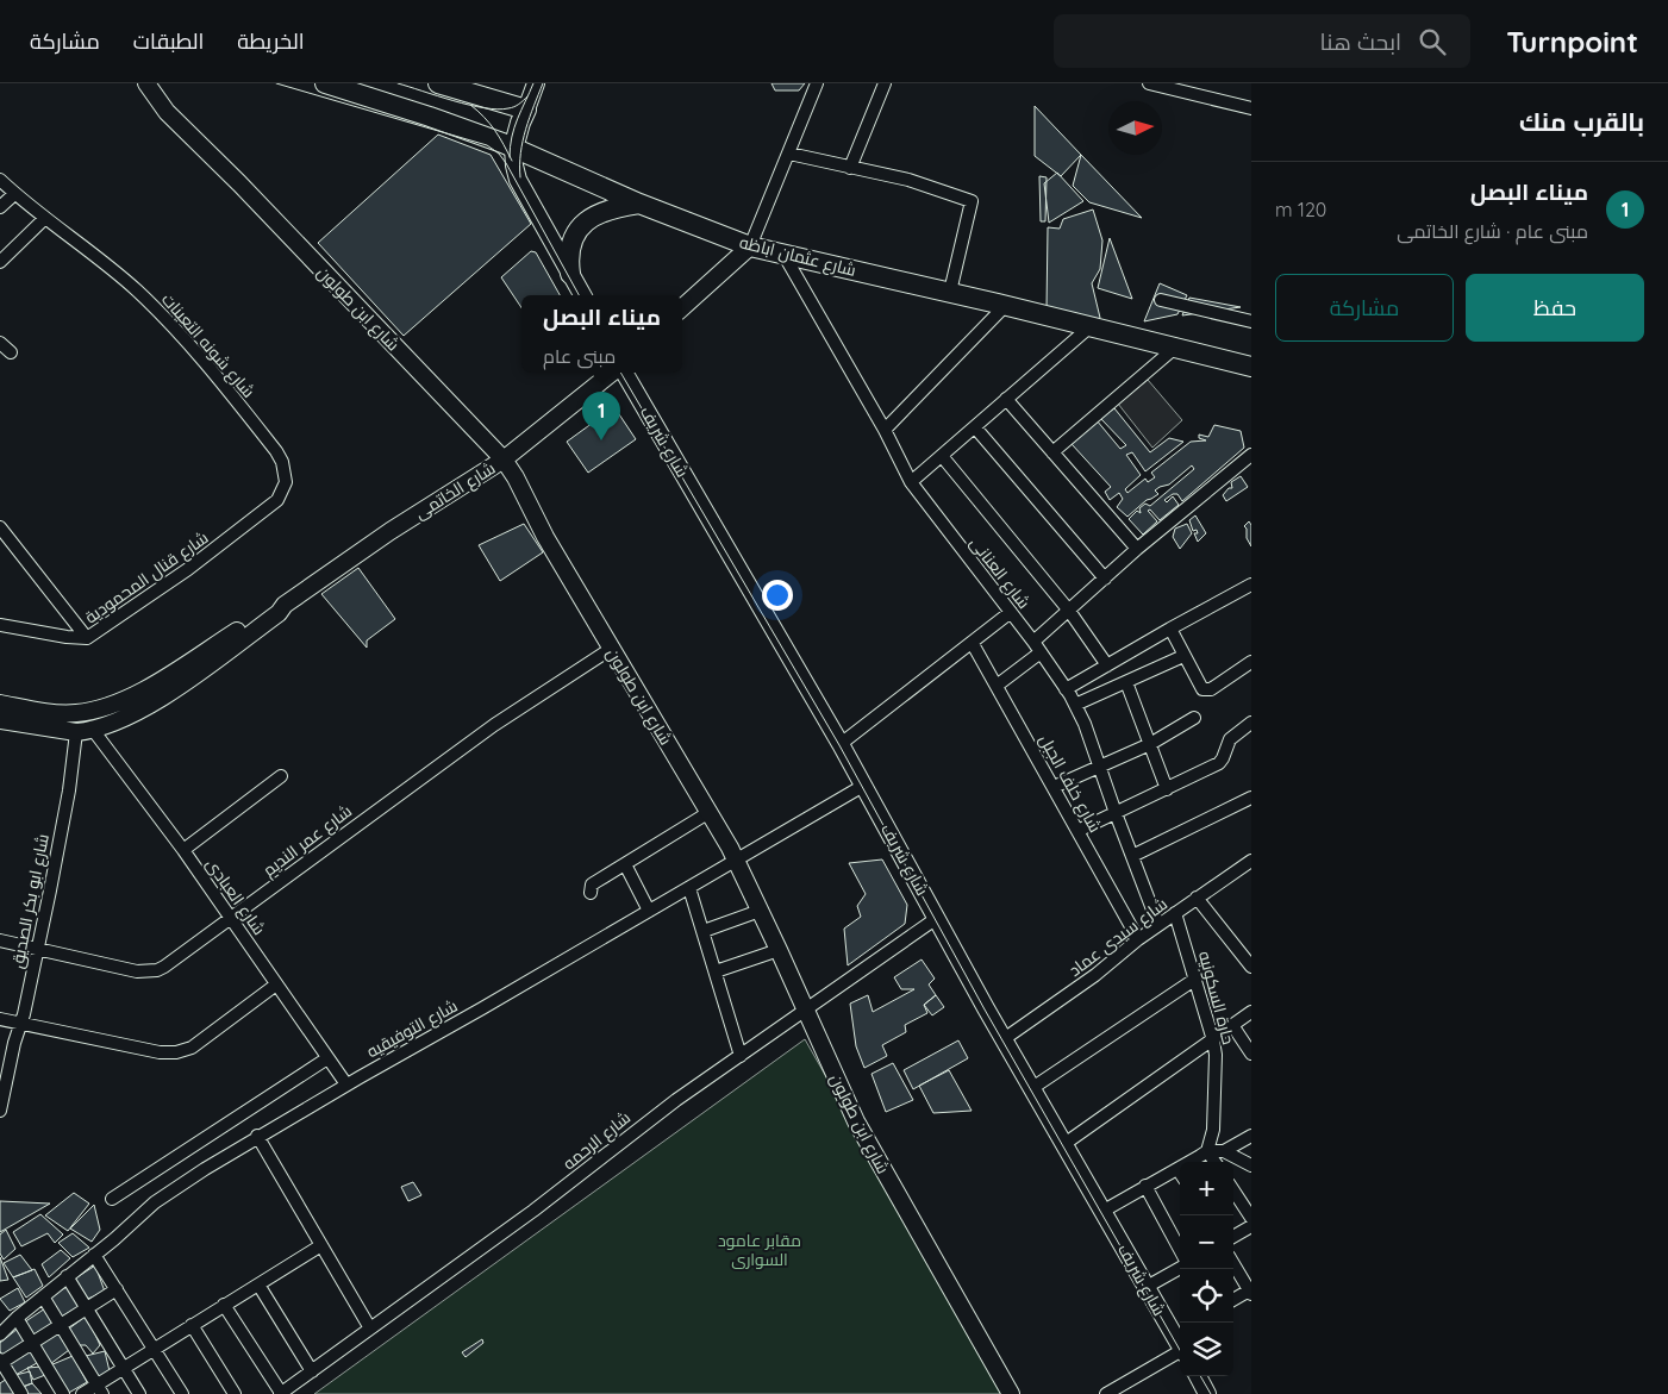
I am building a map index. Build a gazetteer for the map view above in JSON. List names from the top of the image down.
{
  "streets": {
    "main road": [
      "شارع عثمان اباظه",
      "شارع ابن طولون",
      "شارع شريف",
      "شارع الخاتمى"
    ],
    "street": [
      "شارع شونه التعينات",
      "شارع العنانى",
      "شارع قنال المحمودية",
      "شارع خلف الجبل",
      "شارع عمر النديم",
      "شارع العبادى",
      "شارع ابو بكر الصديق",
      "شارع سيدى عماد",
      "حارة السكونيه",
      "شارع التوفيقيه",
      "شارع الرحمه"
    ]
  },
  "crossings": [
    ["شارع عثمان اباظه", "شارع العنانى"],
    ["شارع ابن طولون", "شارع الخاتمى"],
    ["شارع ابن طولون", "شارع عمر النديم"],
    ["شارع ابن طولون", "شارع التوفيقيه"],
    ["شارع ابن طولون", "شارع الرحمه"],
    ["شارع شونه التعينات", "شارع قنال المحمودية"],
    ["شارع شريف", "شارع سيدى عماد"],
    ["شارع شريف", "شارع التوفيقيه"],
    ["شارع شريف", "شارع الرحمه"],
    ["شارع الخاتمى", "شارع العبادى"],
    ["شارع الخاتمى", "شارع ابو بكر الصديق"],
    ["شارع العنانى", "شارع سيدى عماد"],
    ["شارع خلف الجبل", "شارع سيدى عماد"],
    ["شارع عمر النديم", "شارع العبادى"],
    ["شارع عمر النديم", "شارع ابو بكر الصديق"],
    ["شارع العبادى", "شارع التوفيقيه"],
    ["شارع سيدى عماد", "حارة السكونيه"]
  ],
  "parks": ["مقابر عامود السوارى"],
  "north": "right",
  "page": {
    "header": "Turnpoint",
    "search": "ابحث هنا",
    "nav": ["الخريطة", "الطبقات", "مشاركة"],
    "heading": "بالقرب منك",
    "list": [
      {
        "mark": "1",
        "name": "ميناء البصل",
        "note": "مبنى عام · شارع الخاتمى",
        "value": "120 m"
      }
    ],
    "buttons": ["حفظ", "مشاركة"],
    "popup": ["ميناء البصل", "مبنى عام"],
    "pins": "1",
    "map_buttons": ["+", "−"]
  }
}
